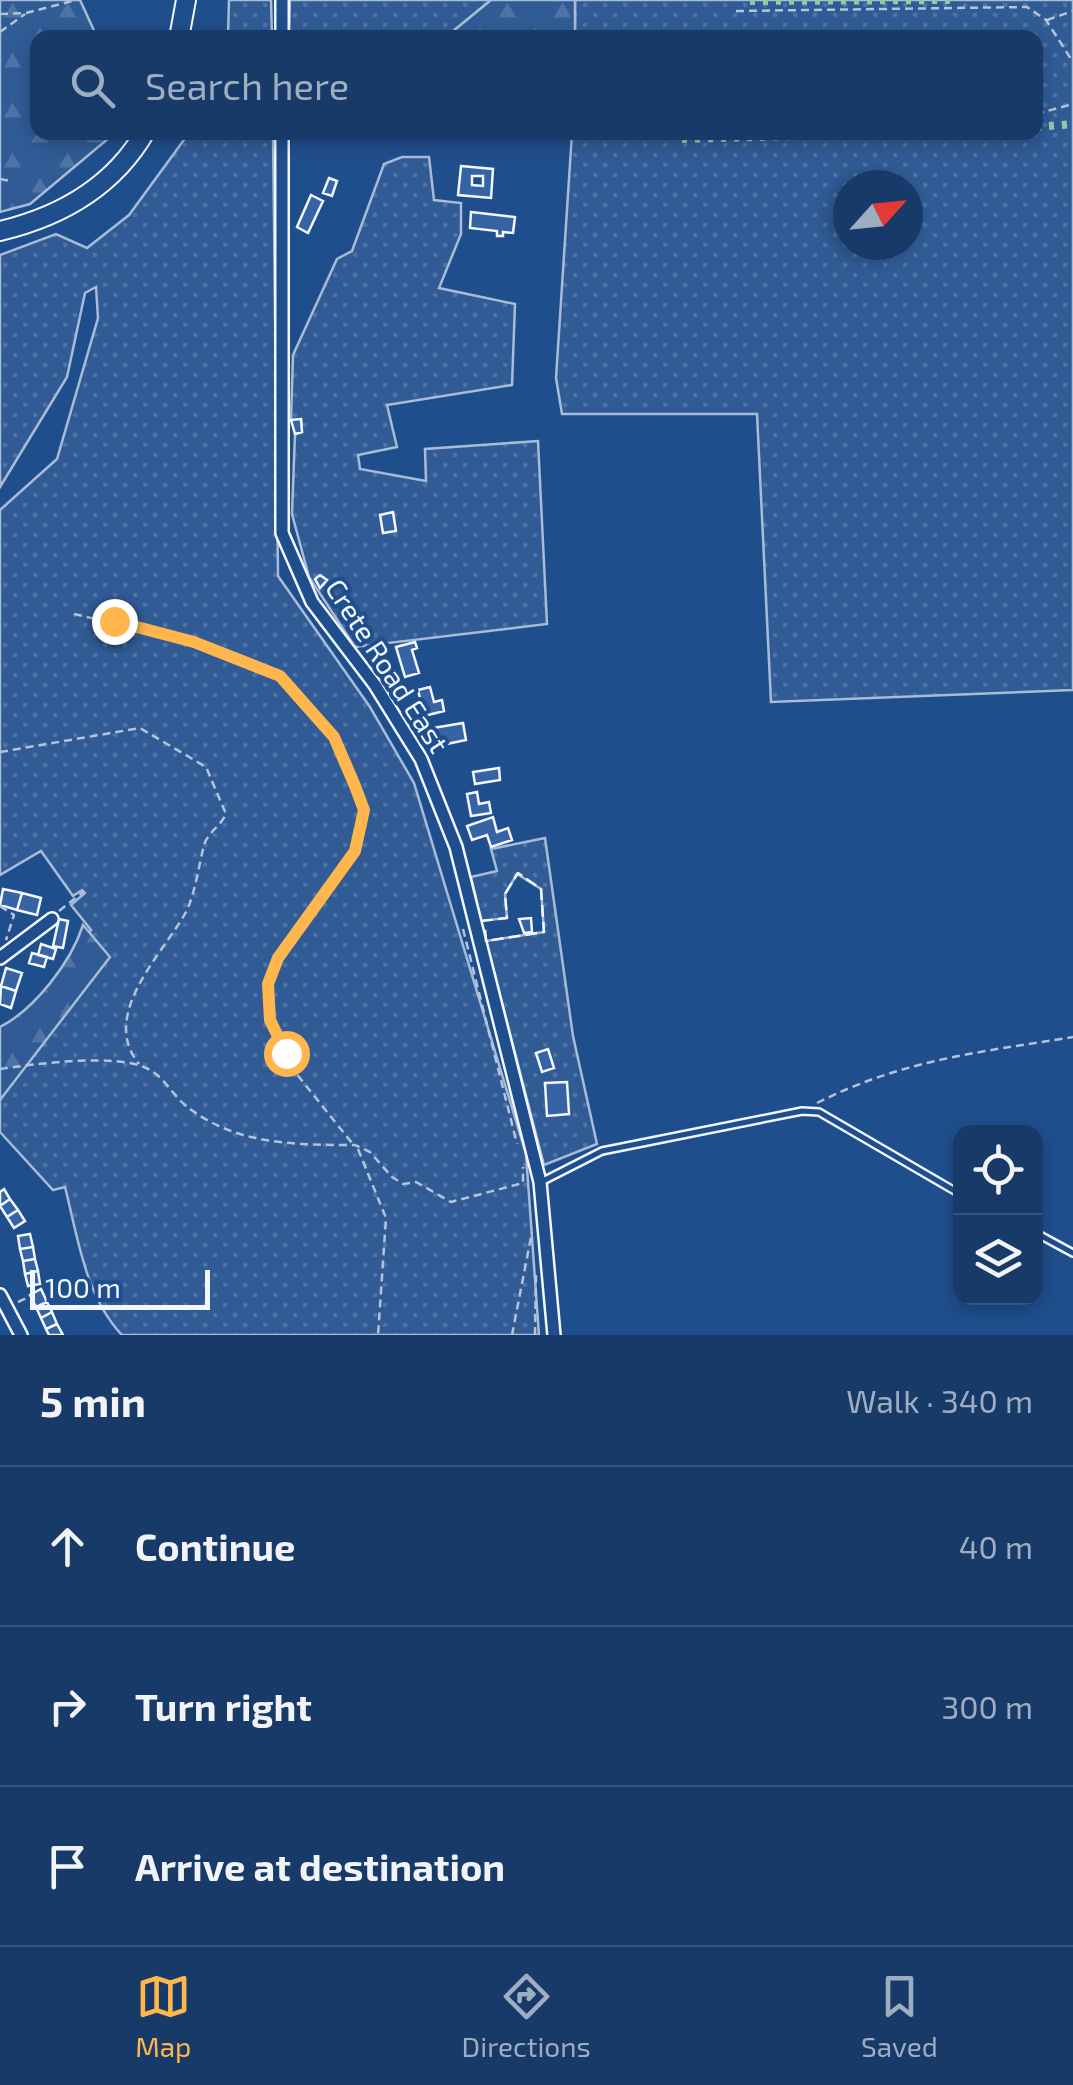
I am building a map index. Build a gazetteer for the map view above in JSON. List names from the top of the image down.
{
  "streets": {
    "street": ["Crete Road East"]
  },
  "scale_bar": "100 m",
  "north": "top right",
  "page": {
    "search": "Search here",
    "scale": "100 m",
    "heading": ["5 min", "Walk · 340 m"],
    "list": [
      ["Continue", "40 m"],
      ["Turn right", "300 m"],
      "Arrive at destination"
    ],
    "nav": ["Map", "Directions", "Saved"]
  }
}
